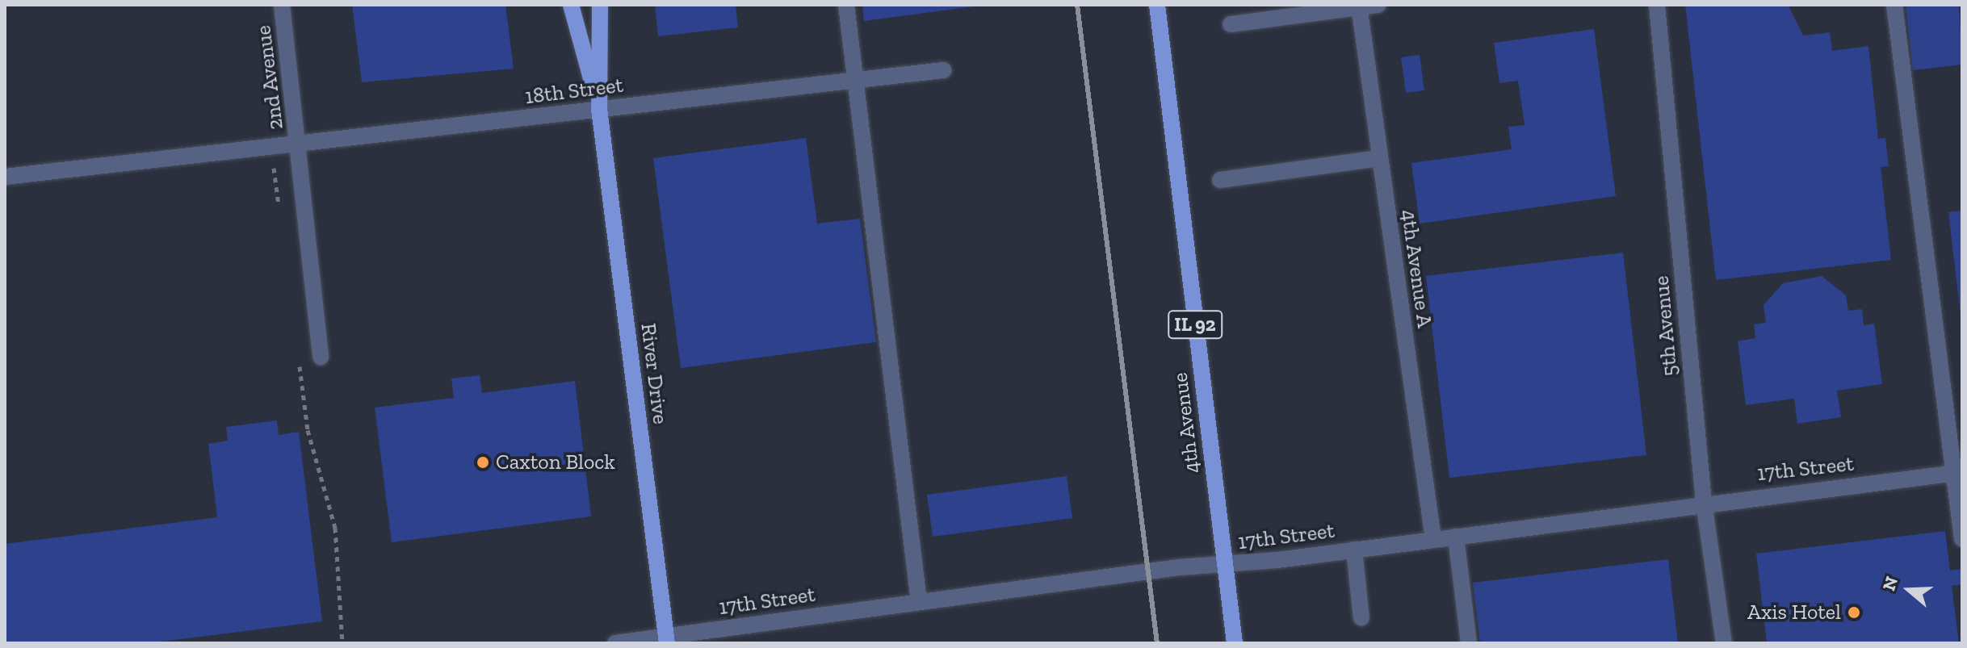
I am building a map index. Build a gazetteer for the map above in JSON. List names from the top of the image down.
{
  "streets": {
    "main road": ["IL 92", "River Drive", "4th Avenue"],
    "street": [
      "2nd Avenue",
      "18th Street",
      "4th Avenue A",
      "5th Avenue",
      "17th Street"
    ]
  },
  "crossings": [
    ["2nd Avenue", "18th Street"],
    ["18th Street", "River Drive"],
    ["4th Avenue A", "17th Street"],
    ["5th Avenue", "17th Street"],
    ["River Drive", "17th Street"],
    ["4th Avenue", "17th Street"]
  ],
  "places": ["Caxton Block", "Axis Hotel"],
  "north": "left"
}
